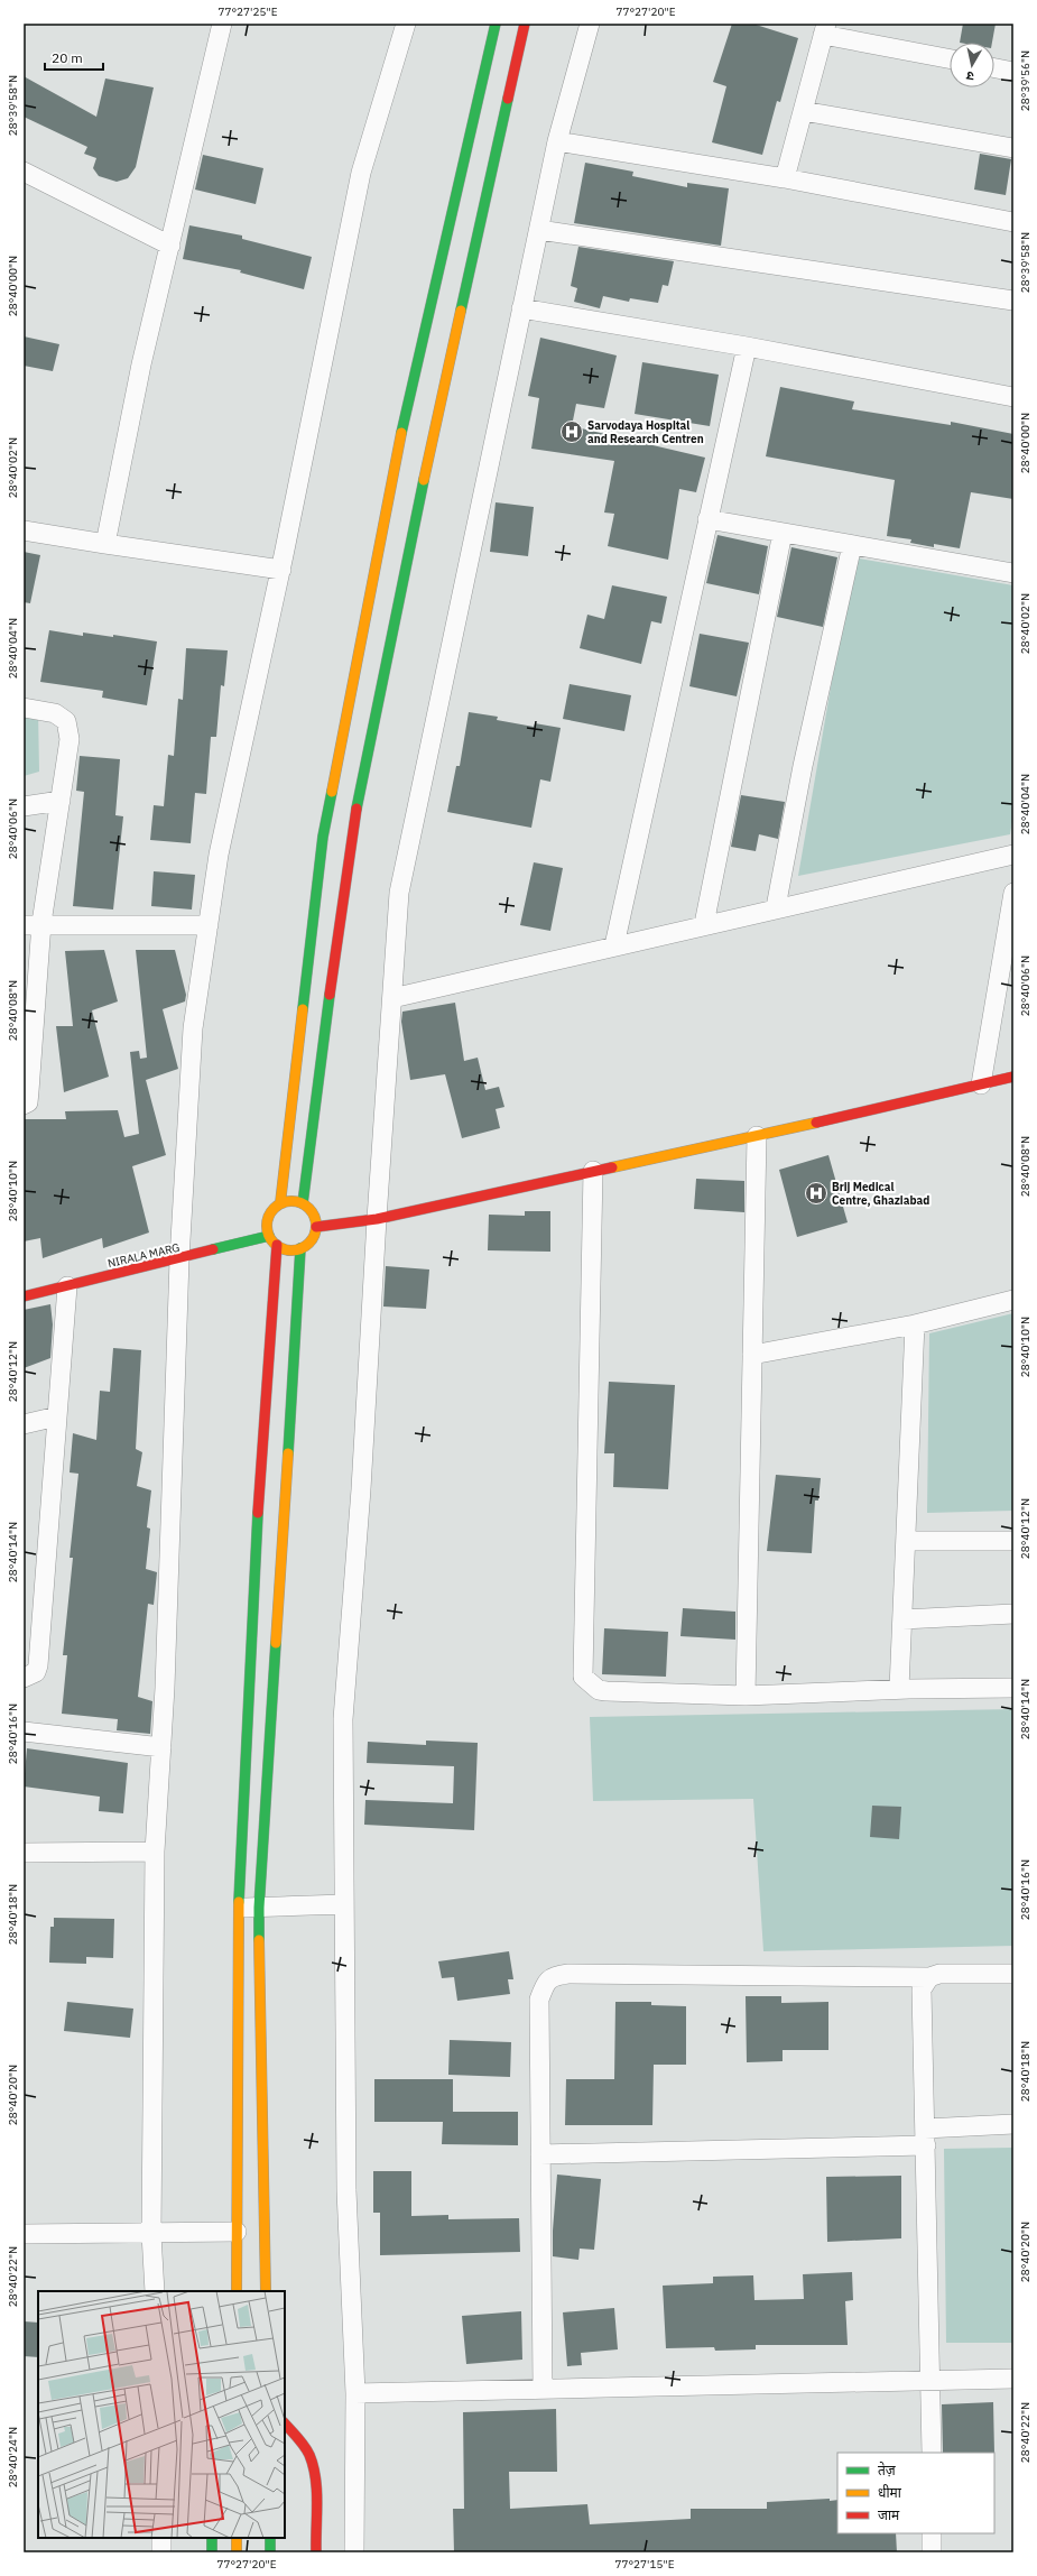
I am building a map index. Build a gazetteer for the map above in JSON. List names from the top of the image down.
{
  "streets": {
    "main road": ["NIRALA MARG"]
  },
  "places": {
    "hospital": ["Sarvodaya Hospital and Research Centren", "Brij Medical Centre, Ghaziabad"]
  },
  "legend": ["तेज़", "धीमा", "जाम"],
  "scale_bar": "20 m",
  "north": "bottom",
  "coordinates": [
    "77°27'25\"E",
    "77°27'20\"E",
    "28°39'56\"N",
    "28°39'58\"N",
    "28°40'00\"N",
    "28°40'02\"N",
    "28°40'04\"N",
    "28°40'06\"N",
    "28°40'08\"N",
    "28°40'10\"N",
    "28°40'12\"N",
    "28°40'14\"N",
    "28°40'16\"N",
    "28°40'18\"N",
    "28°40'20\"N",
    "28°40'22\"N",
    "28°40'24\"N",
    "77°27'15\"E"
  ]
}
